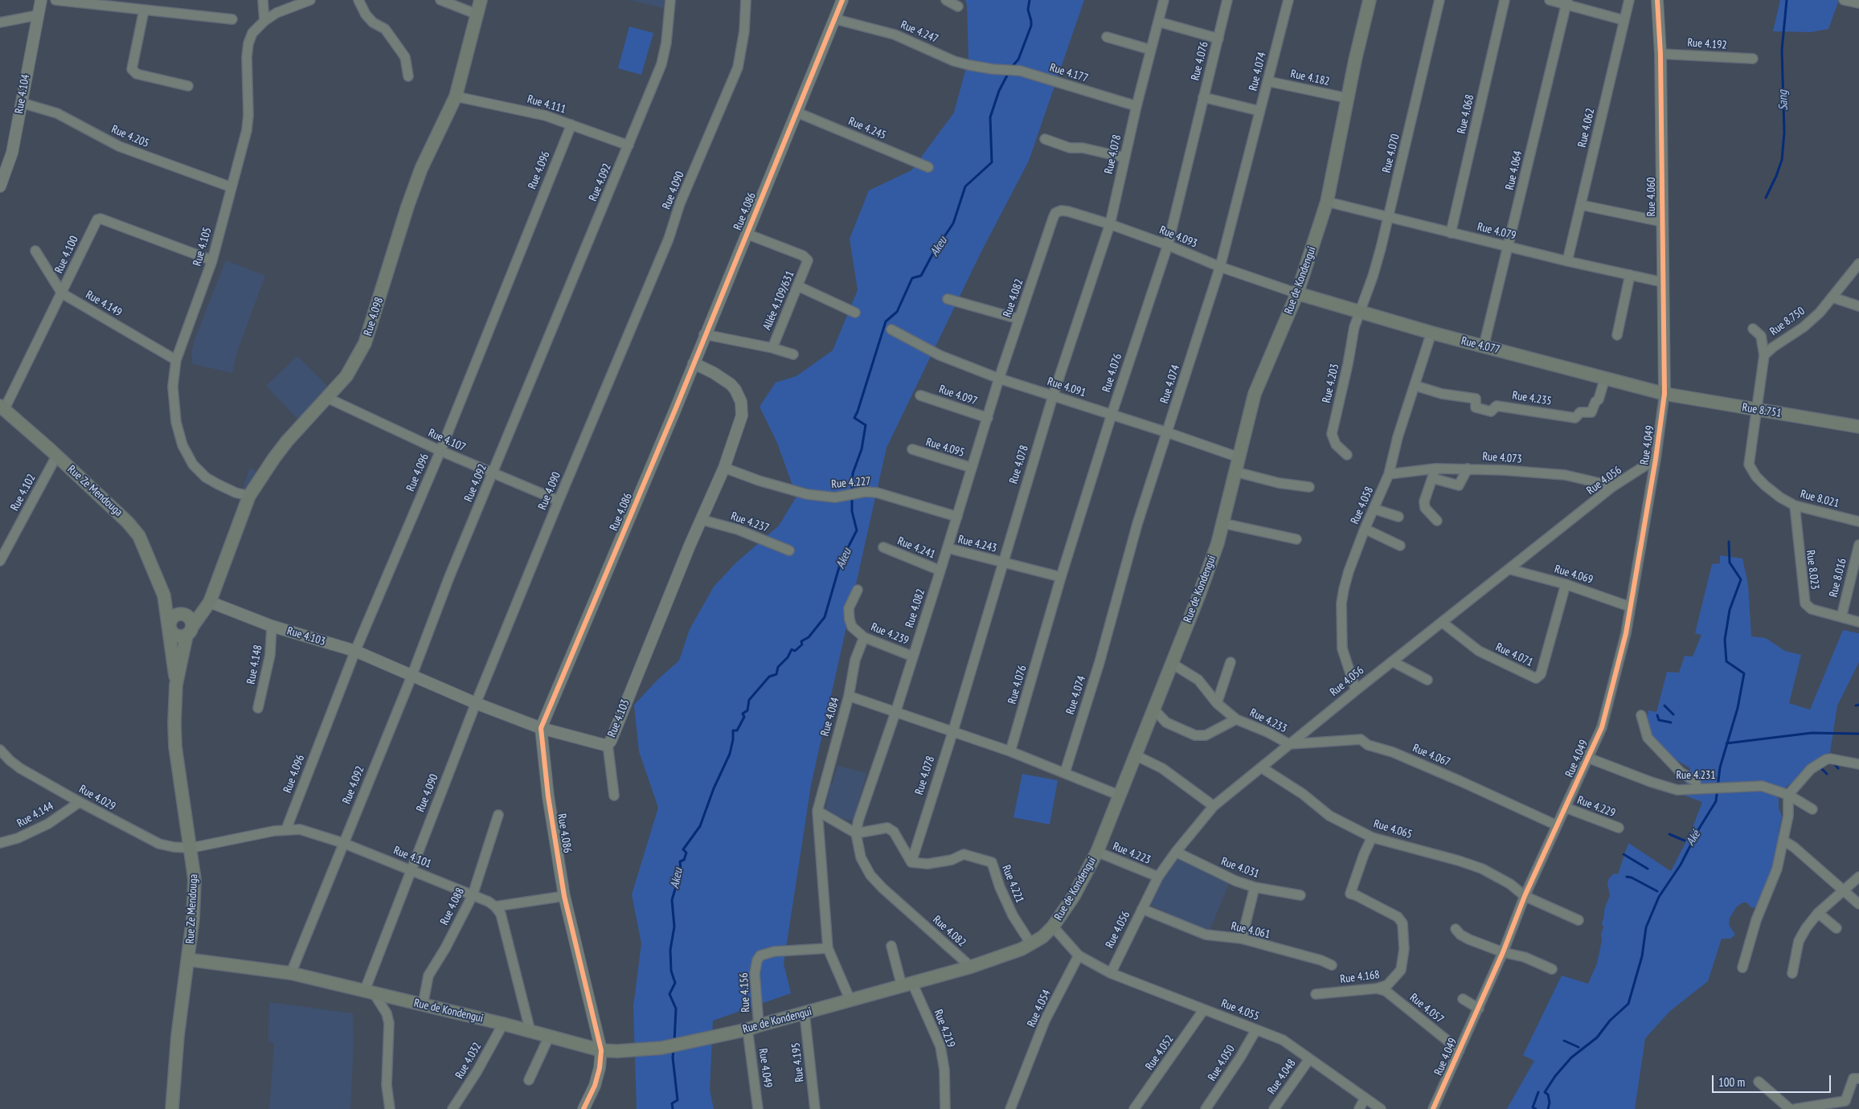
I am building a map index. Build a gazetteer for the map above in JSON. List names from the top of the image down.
{
  "streets": {
    "main road": [
      "Rue de Kondengui",
      "Rue 4.098",
      "Rue 4.077",
      "Rue 8.751",
      "Rue Ze Mendouga"
    ],
    "street": [
      "Rue 4.247",
      "Rue 4.192",
      "Rue 4.076",
      "Rue 4.074",
      "Rue 4.177",
      "Rue 4.182",
      "Rue 4.104",
      "Rue 4.111",
      "Rue 4.068",
      "Rue 4.062",
      "Rue 4.245",
      "Rue 4.205",
      "Rue 4.070",
      "Rue 4.078",
      "Rue 4.096",
      "Rue 4.064",
      "Rue 4.092",
      "Rue 4.090",
      "Rue 4.060",
      "Rue 4.086",
      "Rue 4.079",
      "Rue 4.093",
      "Rue 4.105",
      "Rue 4.100",
      "Rue 4.082",
      "Allée 4.109/631",
      "Rue 4.149",
      "Rue 8.750",
      "Rue 4.203",
      "Rue 4.091",
      "Rue 4.097",
      "Rue 4.235",
      "Rue 4.107",
      "Rue 4.049",
      "Rue 4.095",
      "Rue 4.073",
      "Rue 4.056",
      "Rue 4.227",
      "Rue 4.102",
      "Rue 8.021",
      "Rue 4.058",
      "Rue 4.237",
      "Rue 4.243",
      "Rue 4.241",
      "Rue 8.023",
      "Rue 4.069",
      "Rue 8.016",
      "Rue 4.239",
      "Rue 4.103",
      "Rue 4.071",
      "Rue 4.148",
      "Rue 4.084",
      "Rue 4.233",
      "Rue 4.067",
      "Rue 4.231",
      "Rue 4.029",
      "Rue 4.229",
      "Rue 4.144",
      "Rue 4.065",
      "Rue 4.223",
      "Rue 4.101",
      "Rue 4.031",
      "Rue 4.221",
      "Rue 4.088",
      "Rue 4.061",
      "Rue 4.168",
      "Rue 4.156",
      "Rue 4.054",
      "Rue 4.057",
      "Rue 4.055",
      "Rue 4.219",
      "Rue 4.052",
      "Rue 4.032",
      "Rue 4.195",
      "Rue 4.050",
      "Rue 4.048"
    ]
  },
  "crossings": [
    ["Rue 4.247", "Rue 4.177"],
    ["Rue 4.247", "Rue 4.086"],
    ["Rue 4.192", "Rue 4.060"],
    ["Rue 4.076", "Rue 4.093"],
    ["Rue 4.076", "Rue 4.091"],
    ["Rue 4.076", "Rue 4.243"],
    ["Rue 4.076", "Rue 4.084"],
    ["Rue 4.074", "Rue 4.182"],
    ["Rue 4.074", "Rue 4.093"],
    ["Rue 4.074", "Rue 4.091"],
    ["Rue 4.074", "Rue 4.084"],
    ["Rue 4.177", "Rue 4.078"],
    ["Rue 4.182", "Rue de Kondengui"],
    ["Rue 4.104", "Rue 4.205"],
    ["Rue 4.111", "Rue 4.096"],
    ["Rue 4.111", "Rue 4.092"],
    ["Rue 4.111", "Rue 4.098"],
    ["Rue 4.068", "Rue 4.079"],
    ["Rue 4.062", "Rue 4.079"],
    ["Rue 4.245", "Rue 4.086"],
    ["Rue 4.205", "Rue 4.105"],
    ["Rue 4.070", "Rue 4.079"],
    ["Rue 4.070", "Rue 4.077"],
    ["Rue 4.070", "Rue 4.203"],
    ["Rue 4.078", "Rue 4.093"],
    ["Rue 4.078", "Rue 4.091"],
    ["Rue 4.078", "Rue 4.243"],
    ["Rue 4.078", "Rue 4.084"],
    ["Rue 4.078", "Rue 4.221"],
    ["Rue 4.096", "Rue 4.107"],
    ["Rue 4.096", "Rue 4.103"],
    ["Rue 4.096", "Rue 4.101"],
    ["Rue 4.064", "Rue 4.079"],
    ["Rue 4.064", "Rue 4.077"],
    ["Rue 4.092", "Rue de Kondengui"],
    ["Rue 4.092", "Rue 4.107"],
    ["Rue 4.092", "Rue 4.103"],
    ["Rue 4.092", "Rue 4.101"],
    ["Rue 4.090", "Rue de Kondengui"],
    ["Rue 4.090", "Rue 4.107"],
    ["Rue 4.090", "Rue 4.103"],
    ["Rue 4.090", "Rue 4.101"],
    ["Rue 4.060", "Rue 4.079"],
    ["Rue 4.060", "Rue 4.077"],
    ["Rue 4.060", "Rue 8.751"],
    ["Rue 4.060", "Rue 4.049"],
    ["Rue 4.086", "Rue de Kondengui"],
    ["Rue 4.086", "Allée 4.109/631"],
    ["Rue 4.086", "Rue 4.103"],
    ["Rue 4.079", "Rue de Kondengui"],
    ["Rue 4.093", "Rue de Kondengui"],
    ["Rue 4.093", "Rue 4.082"],
    ["Rue 4.093", "Rue 4.077"],
    ["Rue 4.105", "Rue 4.100"],
    ["Rue 4.105", "Rue 4.149"],
    ["Rue 4.105", "Rue 4.098"],
    ["Rue 4.100", "Rue 4.149"],
    ["Rue 4.100", "Rue Ze Mendouga"],
    ["Rue de Kondengui", "Rue 4.082"],
    ["Rue de Kondengui", "Rue 4.077"],
    ["Rue de Kondengui", "Rue 4.091"],
    ["Rue de Kondengui", "Rue 4.049"],
    ["Rue de Kondengui", "Rue Ze Mendouga"],
    ["Rue de Kondengui", "Rue 4.084"],
    ["Rue de Kondengui", "Rue 4.233"],
    ["Rue de Kondengui", "Rue 4.223"],
    ["Rue de Kondengui", "Rue 4.221"],
    ["Rue de Kondengui", "Rue 4.088"],
    ["Rue de Kondengui", "Rue 4.156"],
    ["Rue de Kondengui", "Rue 4.219"],
    ["Rue de Kondengui", "Rue 4.032"],
    ["Rue de Kondengui", "Rue 4.195"],
    ["Rue 4.082", "Rue 4.091"],
    ["Rue 4.082", "Rue 4.097"],
    ["Rue 4.082", "Rue 4.095"],
    ["Rue 4.082", "Rue 4.227"],
    ["Rue 4.082", "Rue 4.243"],
    ["Rue 4.082", "Rue 4.241"],
    ["Rue 4.082", "Rue 4.239"],
    ["Rue 4.082", "Rue 4.084"],
    ["Rue 4.098", "Rue 4.107"],
    ["Rue 4.098", "Rue 4.103"],
    ["Rue 4.077", "Rue 4.203"],
    ["Rue 4.077", "Rue 4.235"],
    ["Rue 4.077", "Rue 8.751"],
    ["Rue 4.077", "Rue 4.049"],
    ["Rue 4.077", "Rue 4.058"],
    ["Rue 4.235", "Rue 4.058"],
    ["Rue 8.751", "Rue 4.049"],
    ["Rue 8.751", "Rue 8.021"],
    ["Rue 4.049", "Rue 4.056"],
    ["Rue 4.049", "Rue 4.069"],
    ["Rue 4.049", "Rue 4.067"],
    ["Rue 4.049", "Rue 4.231"],
    ["Rue 4.049", "Rue 4.229"],
    ["Rue 4.049", "Rue 4.065"],
    ["Rue 4.049", "Rue 4.057"],
    ["Rue 4.073", "Rue 4.056"],
    ["Rue 4.073", "Rue 4.058"],
    ["Rue 4.056", "Rue 4.058"],
    ["Rue 4.056", "Rue 4.069"],
    ["Rue 4.056", "Rue 4.071"],
    ["Rue 4.056", "Rue 4.233"],
    ["Rue 4.056", "Rue 4.067"],
    ["Rue 4.056", "Rue 4.065"],
    ["Rue 4.056", "Rue 4.223"],
    ["Rue 4.056", "Rue 4.031"],
    ["Rue 4.056", "Rue 4.061"],
    ["Rue 4.056", "Rue 4.055"],
    ["Rue 4.227", "Rue 4.103"],
    ["Rue Ze Mendouga", "Rue 4.102"],
    ["Rue Ze Mendouga", "Rue 4.029"],
    ["Rue Ze Mendouga", "Rue 4.101"],
    ["Rue 8.021", "Rue 8.023"],
    ["Rue 4.237", "Rue 4.103"],
    ["Rue 8.023", "Rue 8.016"],
    ["Rue 4.069", "Rue 4.071"],
    ["Rue 4.103", "Rue 4.148"],
    ["Rue 4.084", "Rue 4.156"],
    ["Rue 4.233", "Rue 4.067"],
    ["Rue 4.029", "Rue 4.144"],
    ["Rue 4.029", "Rue 4.101"],
    ["Rue 4.065", "Rue 4.168"],
    ["Rue 4.101", "Rue 4.088"],
    ["Rue 4.168", "Rue 4.057"],
    ["Rue 4.054", "Rue 4.055"],
    ["Rue 4.055", "Rue 4.052"],
    ["Rue 4.055", "Rue 4.050"],
    ["Rue 4.055", "Rue 4.048"]
  ],
  "water": ["Sang", "Akeu", "Aké"],
  "scale_bar": "100 m"
}
